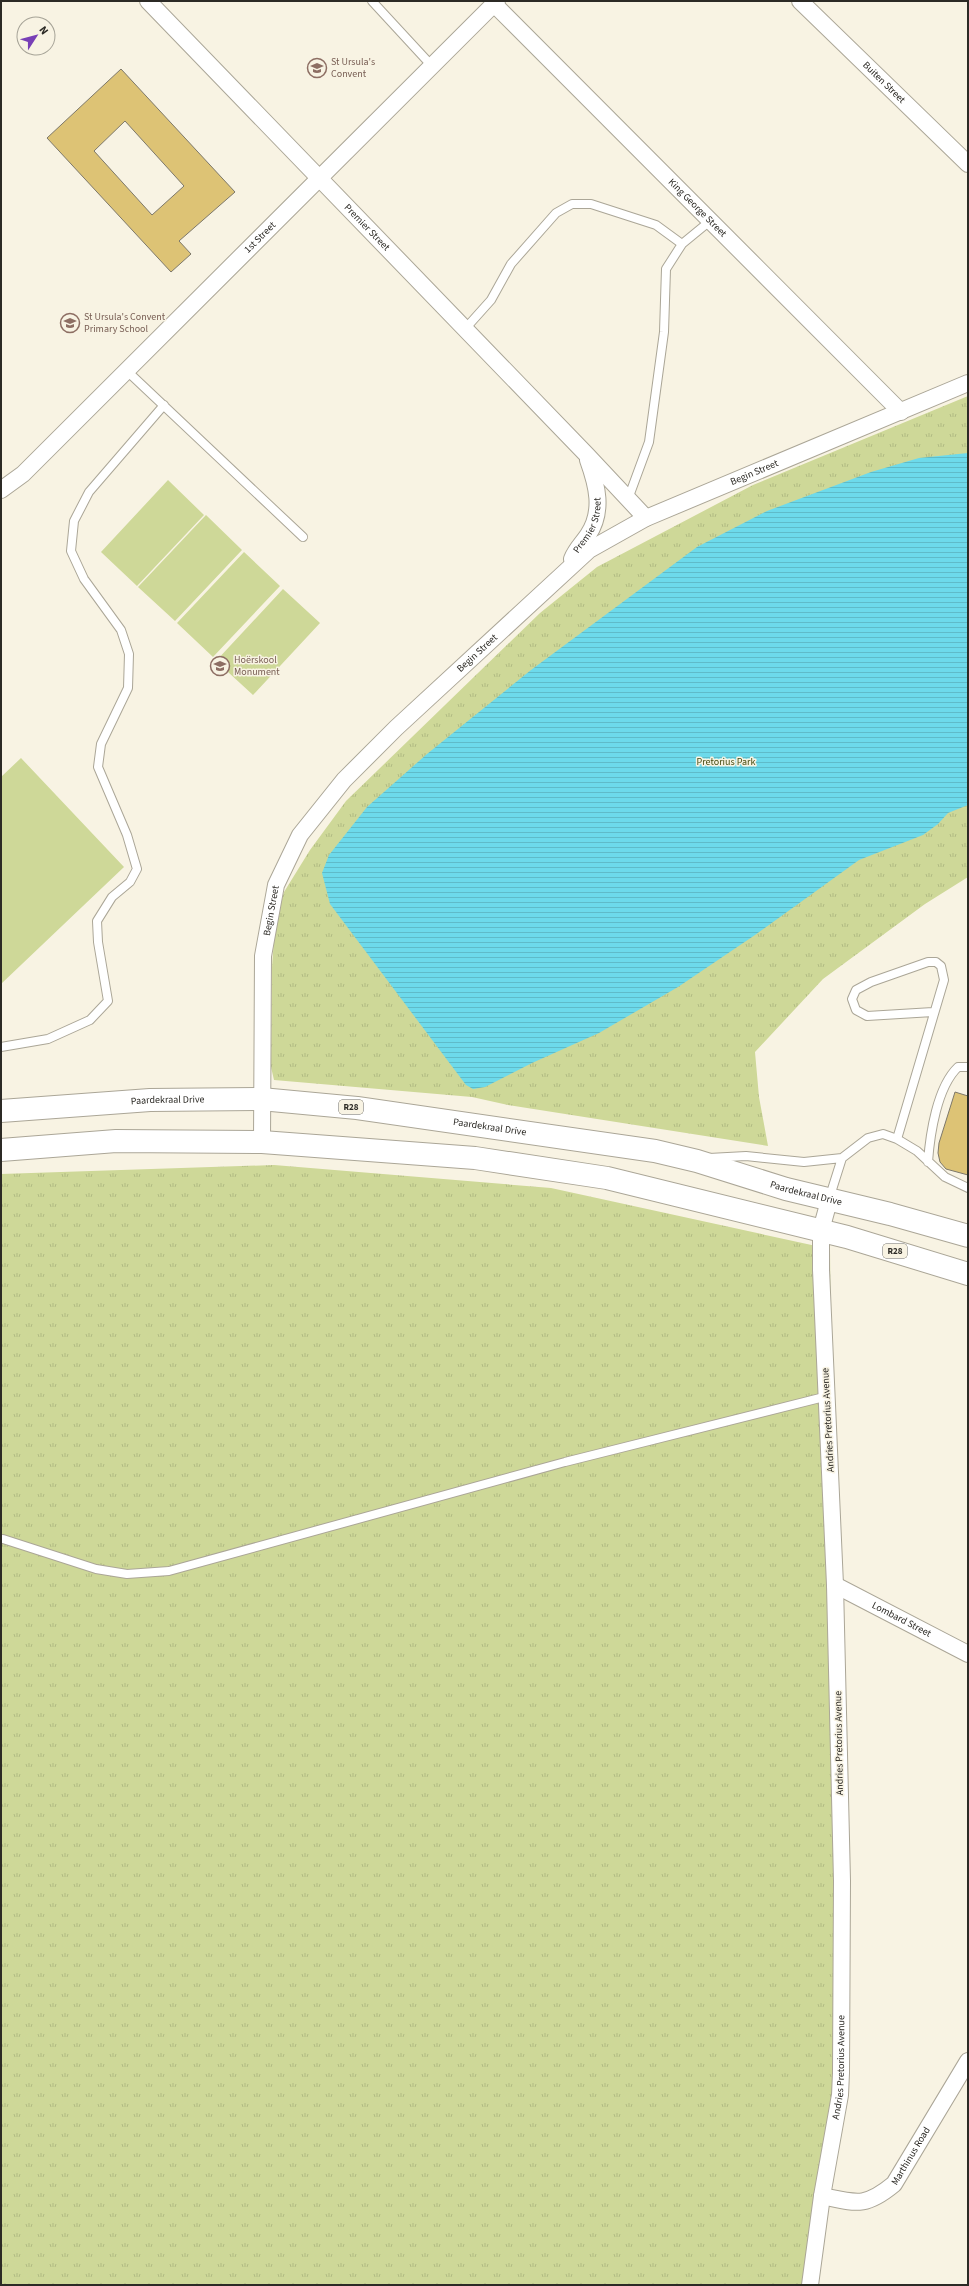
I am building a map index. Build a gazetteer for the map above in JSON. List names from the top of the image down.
{
  "streets": {
    "main road": ["Paardekraal Drive", "R28"],
    "street": [
      "Buiten Street",
      "King George Street",
      "Premier Street",
      "1st Street",
      "Begin Street",
      "Andries Pretorius Avenue",
      "Lombard Street",
      "Marthinus Road"
    ]
  },
  "crossings": [
    ["King George Street", "1st Street"],
    ["King George Street", "Begin Street"],
    ["Premier Street", "1st Street"],
    ["Premier Street", "Begin Street"],
    ["Begin Street", "Paardekraal Drive"],
    ["Begin Street", "R28"],
    ["Paardekraal Drive", "Andries Pretorius Avenue"],
    ["R28", "Andries Pretorius Avenue"],
    ["Andries Pretorius Avenue", "Lombard Street"],
    ["Andries Pretorius Avenue", "Marthinus Road"]
  ],
  "parks": ["Pretorius Park"],
  "places": {
    "school or university": ["St Ursula's Convent", "St Ursula's Convent Primary School", "Hoërskool Monument"]
  },
  "north": "top right"
}
